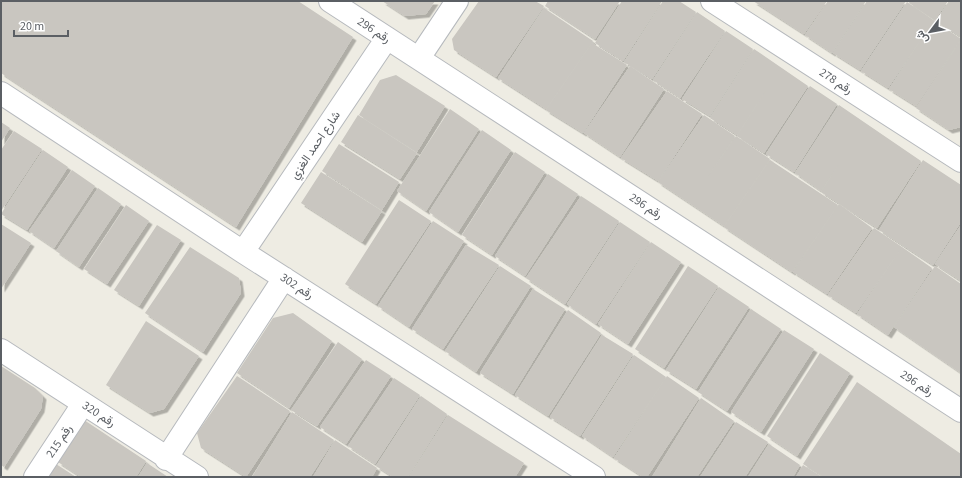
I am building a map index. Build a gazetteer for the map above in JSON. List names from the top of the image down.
{
  "streets": {
    "street": [
      "رقم 296",
      "رقم 278",
      "شارع احمد الغزي",
      "رقم 302",
      "رقم 320",
      "رقم 215"
    ]
  },
  "crossings": [
    ["رقم 296", "شارع احمد الغزي"],
    ["شارع احمد الغزي", "رقم 302"],
    ["رقم 320", "رقم 215"]
  ],
  "scale_bar": "20 m",
  "north": "bottom left"
}
